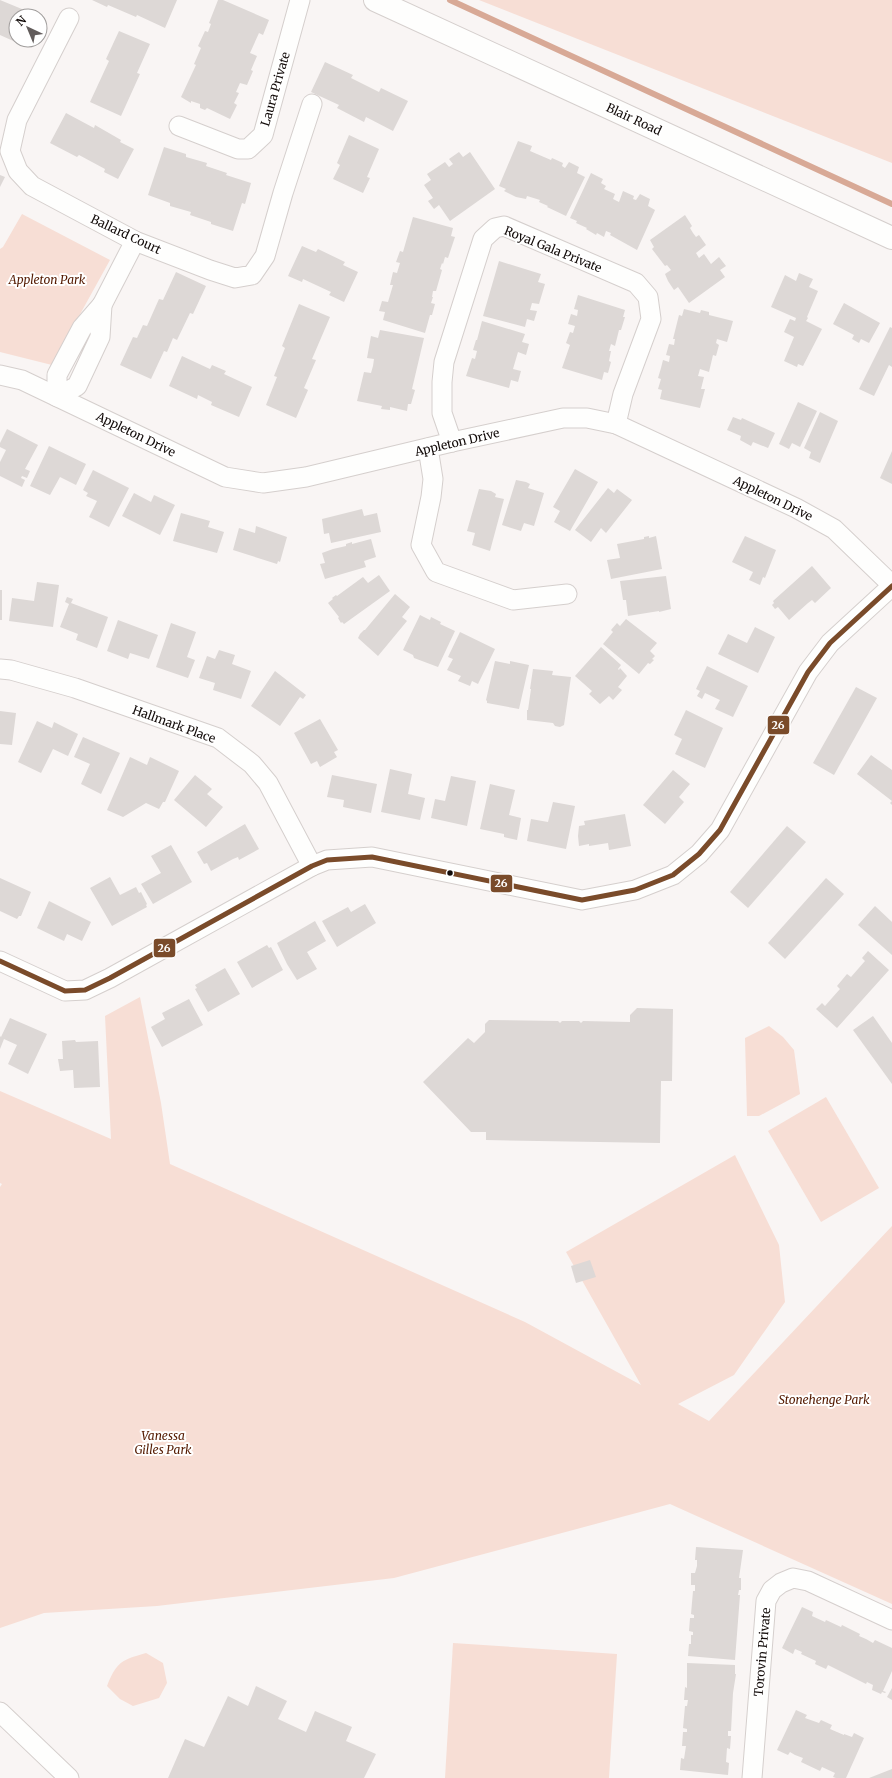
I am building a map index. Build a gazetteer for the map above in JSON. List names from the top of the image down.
{
  "streets": {
    "main road": ["Blair Road"],
    "street": [
      "Laura Private",
      "Ballard Court",
      "Royal Gala Private",
      "Appleton Drive",
      "Hallmark Place",
      "Torovin Private"
    ]
  },
  "crossings": [
    ["Royal Gala Private", "Appleton Drive"]
  ],
  "parks": ["Appleton Park", "Stonehenge Park", "Vanessa Gilles Park"],
  "lines": ["transit line 26"],
  "north": "top left"
}
